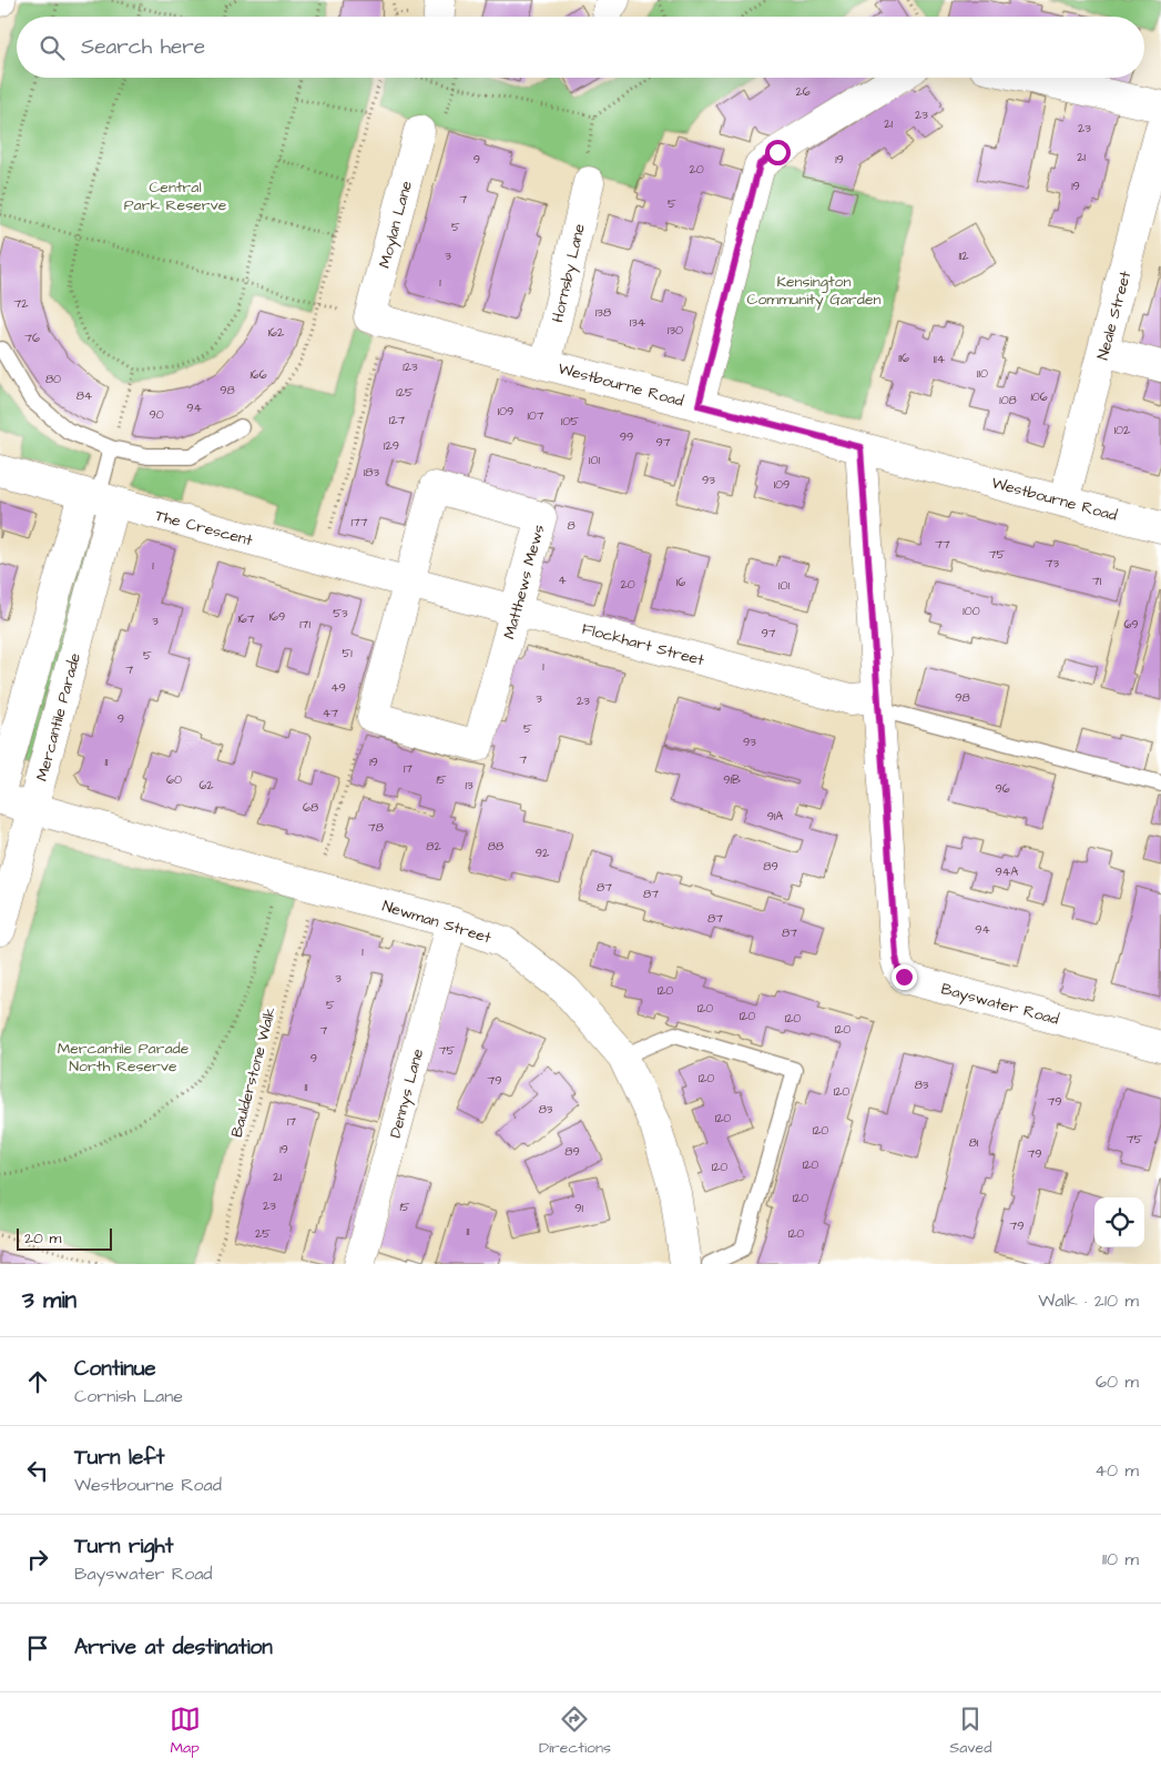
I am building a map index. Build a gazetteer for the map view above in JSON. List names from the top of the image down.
{
  "streets": {
    "street": [
      "Moylan Lane",
      "Hornsby Lane",
      "Neale Street",
      "Westbourne Road",
      "The Crescent",
      "Matthews Mews",
      "Flockhart Street",
      "Mercantile Parade",
      "Newman Street",
      "Bayswater Road",
      "Dennys Lane"
    ],
    "path": ["Baulderstone Walk"]
  },
  "crossings": [
    ["Moylan Lane", "Westbourne Road"],
    ["Hornsby Lane", "Westbourne Road"],
    ["Neale Street", "Westbourne Road"],
    ["Westbourne Road", "Bayswater Road"],
    ["The Crescent", "Matthews Mews"],
    ["The Crescent", "Flockhart Street"],
    ["The Crescent", "Mercantile Parade"],
    ["Matthews Mews", "Flockhart Street"],
    ["Matthews Mews", "Baulderstone Walk"],
    ["Flockhart Street", "Bayswater Road"],
    ["Mercantile Parade", "Newman Street"],
    ["Newman Street", "Baulderstone Walk"],
    ["Newman Street", "Dennys Lane"]
  ],
  "parks": ["Central Park Reserve", "Kensington Community Garden", "Mercantile Parade North Reserve"],
  "house_numbers": [
    "26",
    "23",
    "21",
    "23",
    "21",
    "9",
    "19",
    "20",
    "19",
    "7",
    "5",
    "5",
    "3",
    "112",
    "1",
    "72",
    "138",
    "134",
    "130",
    "162",
    "76",
    "116",
    "114",
    "123",
    "110",
    "166",
    "80",
    "98",
    "125",
    "84",
    "106",
    "108",
    "94",
    "109",
    "90",
    "107",
    "127",
    "105",
    "102",
    "99",
    "97",
    "129",
    "101",
    "183",
    "93",
    "109",
    "177",
    "8",
    "77",
    "75",
    "73",
    "1",
    "4",
    "71",
    "16",
    "20",
    "101",
    "100",
    "53",
    "169",
    "167",
    "3",
    "171",
    "69",
    "97",
    "51",
    "5",
    "1",
    "7",
    "49",
    "98",
    "3",
    "23",
    "47",
    "9",
    "5",
    "93",
    "7",
    "11",
    "19",
    "17",
    "60",
    "15",
    "91B",
    "62",
    "13",
    "96",
    "68",
    "91A",
    "78",
    "82",
    "88",
    "92",
    "89",
    "94A",
    "87",
    "87",
    "87",
    "94",
    "87",
    "1",
    "3",
    "120",
    "5",
    "120",
    "120",
    "120",
    "120",
    "7",
    "75",
    "9",
    "120",
    "79",
    "83",
    "11",
    "120",
    "79",
    "83",
    "120",
    "17",
    "120",
    "75",
    "81",
    "19",
    "89",
    "79",
    "120",
    "120",
    "21",
    "120",
    "23",
    "15",
    "91",
    "79",
    "11",
    "25",
    "120"
  ],
  "scale_bar": "20 m",
  "page": {
    "search": "Search here",
    "scale": "20 m",
    "heading": ["3 min", "Walk · 210 m"],
    "list": [
      ["Continue", "Cornish Lane", "60 m"],
      ["Turn left", "Westbourne Road", "40 m"],
      ["Turn right", "Bayswater Road", "110 m"],
      "Arrive at destination"
    ],
    "nav": ["Map", "Directions", "Saved"]
  }
}
